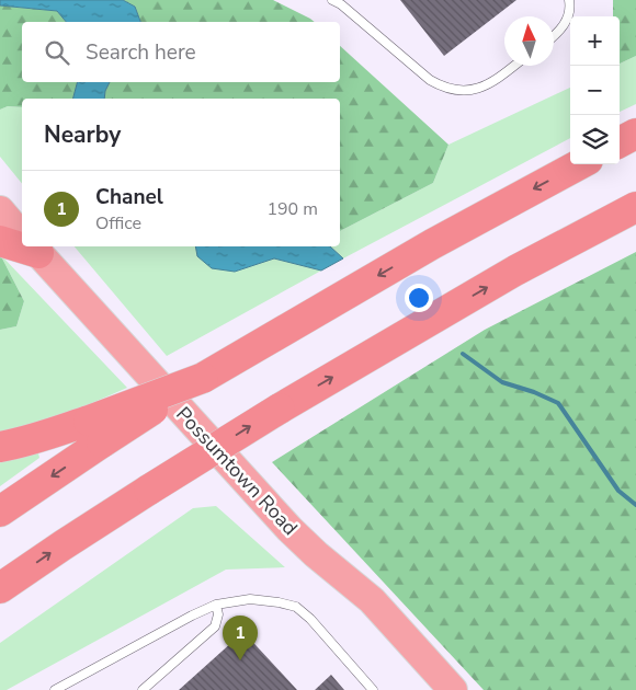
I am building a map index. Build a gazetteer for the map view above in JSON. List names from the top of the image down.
{
  "streets": {
    "highway": ["Possumtown Road"]
  },
  "north": "top",
  "page": {
    "map_buttons": ["+", "−"],
    "search": "Search here",
    "heading": "Nearby",
    "list": [
      {
        "mark": "1",
        "name": "Chanel",
        "note": "Office",
        "value": "190 m"
      }
    ],
    "pins": "1"
  }
}
